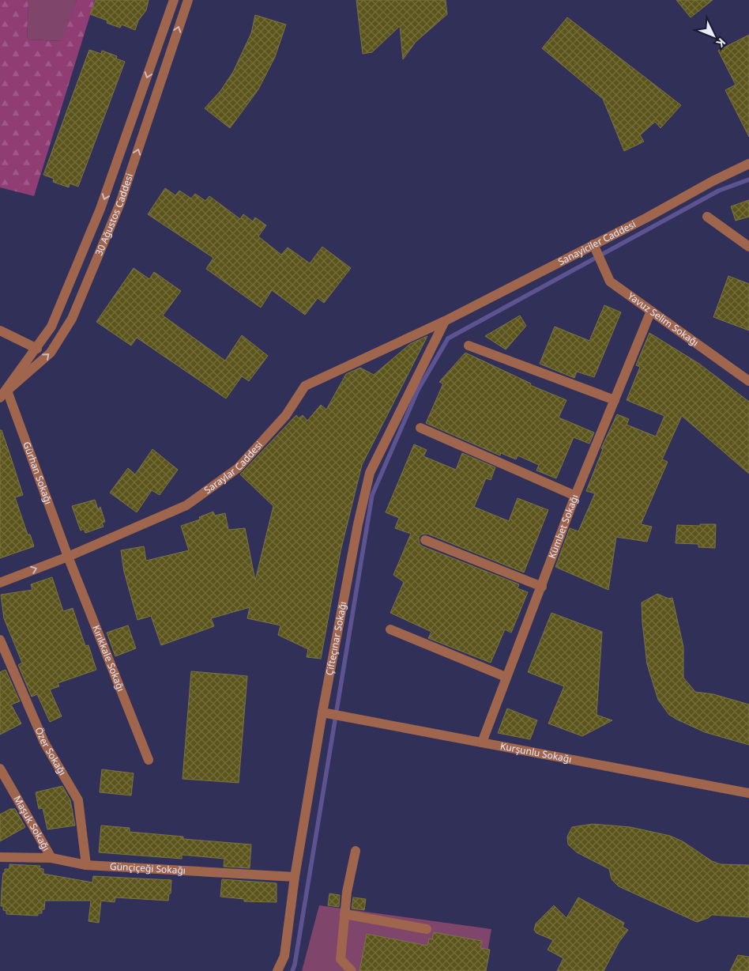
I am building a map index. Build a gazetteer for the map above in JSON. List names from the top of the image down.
{
  "streets": {
    "street": [
      "30 Ağustos Caddesi",
      "Sanayiciler Caddesi",
      "Yavuz Selim Sokağı",
      "Saraylar Caddesi",
      "Gürhan Sokağı",
      "Kümbet Sokağı",
      "Çifteçınar Sokağı",
      "Kırıkkale Sokağı",
      "Özer Sokağı",
      "Kurşunlu Sokağı",
      "Maşuk Sokağı",
      "Günçiçeği Sokağı"
    ]
  },
  "crossings": [
    ["30 Ağustos Caddesi", "Gürhan Sokağı"],
    ["Sanayiciler Caddesi", "Yavuz Selim Sokağı"],
    ["Sanayiciler Caddesi", "Saraylar Caddesi"],
    ["Sanayiciler Caddesi", "Çifteçınar Sokağı"],
    ["Yavuz Selim Sokağı", "Kümbet Sokağı"],
    ["Saraylar Caddesi", "Gürhan Sokağı"],
    ["Saraylar Caddesi", "Çifteçınar Sokağı"],
    ["Saraylar Caddesi", "Kırıkkale Sokağı"],
    ["Gürhan Sokağı", "Kırıkkale Sokağı"],
    ["Kümbet Sokağı", "Kurşunlu Sokağı"],
    ["Çifteçınar Sokağı", "Kurşunlu Sokağı"],
    ["Çifteçınar Sokağı", "Günçiçeği Sokağı"],
    ["Özer Sokağı", "Günçiçeği Sokağı"],
    ["Maşuk Sokağı", "Günçiçeği Sokağı"]
  ],
  "north": "bottom right"
}
